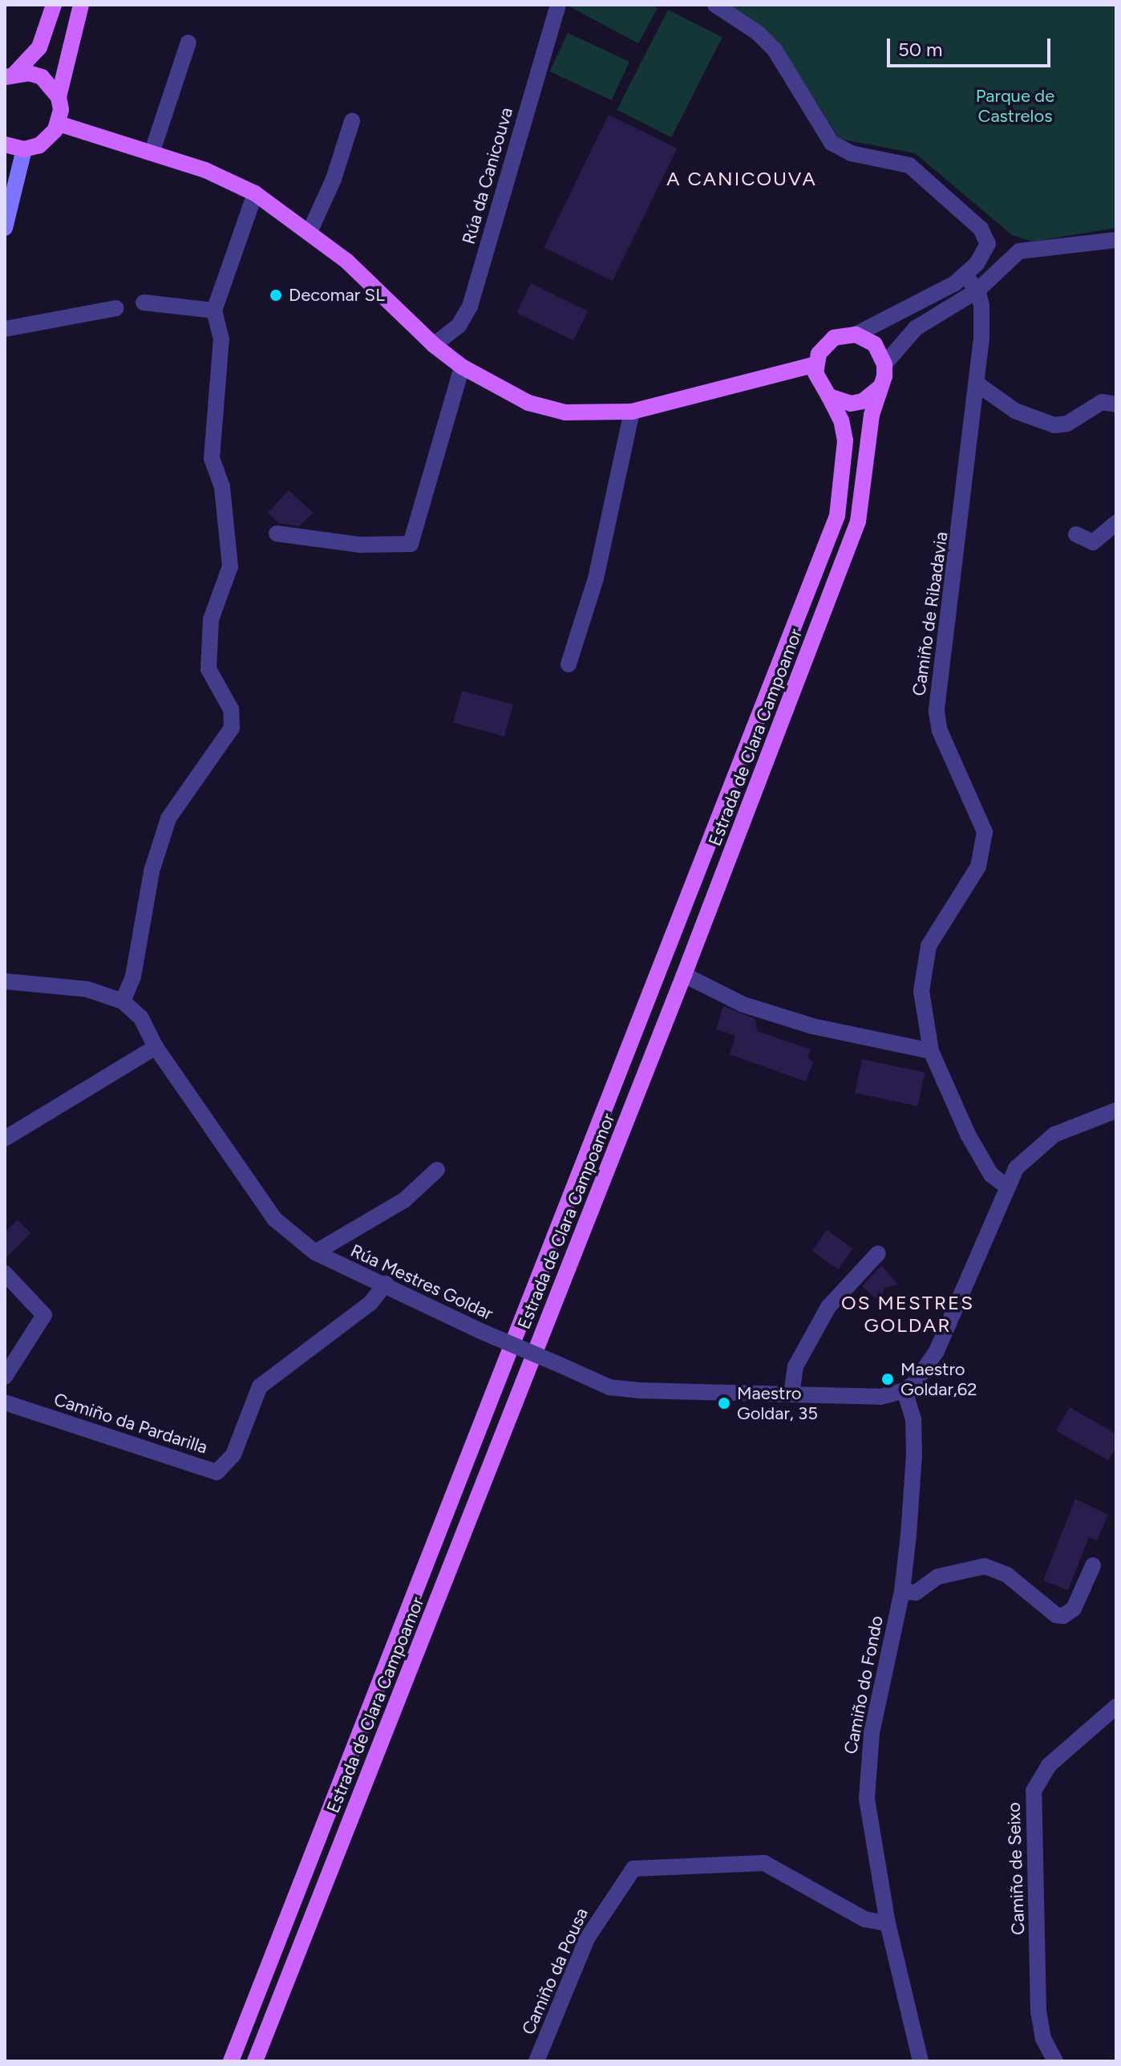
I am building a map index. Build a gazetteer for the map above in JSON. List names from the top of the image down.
{
  "streets": {
    "main road": ["Estrada de Clara Campoamor"],
    "street": [
      "Rúa da Canicouva",
      "Camiño de Ribadavia",
      "Rúa Mestres Goldar",
      "Camiño da Pardarilla",
      "Camiño do Fondo",
      "Camiño de Seixo",
      "Camiño da Pousa"
    ]
  },
  "crossings": [
    ["Rúa Mestres Goldar", "Camiño da Pardarilla"],
    ["Rúa Mestres Goldar", "Camiño do Fondo"],
    ["Camiño do Fondo", "Camiño da Pousa"]
  ],
  "districts": ["A CANICOUVA", "OS MESTRES GOLDAR"],
  "parks": ["Parque de Castrelos"],
  "places": ["Decomar SL", "Maestro Goldar,62", "Maestro Goldar, 35"],
  "scale_bar": "50 m"
}
